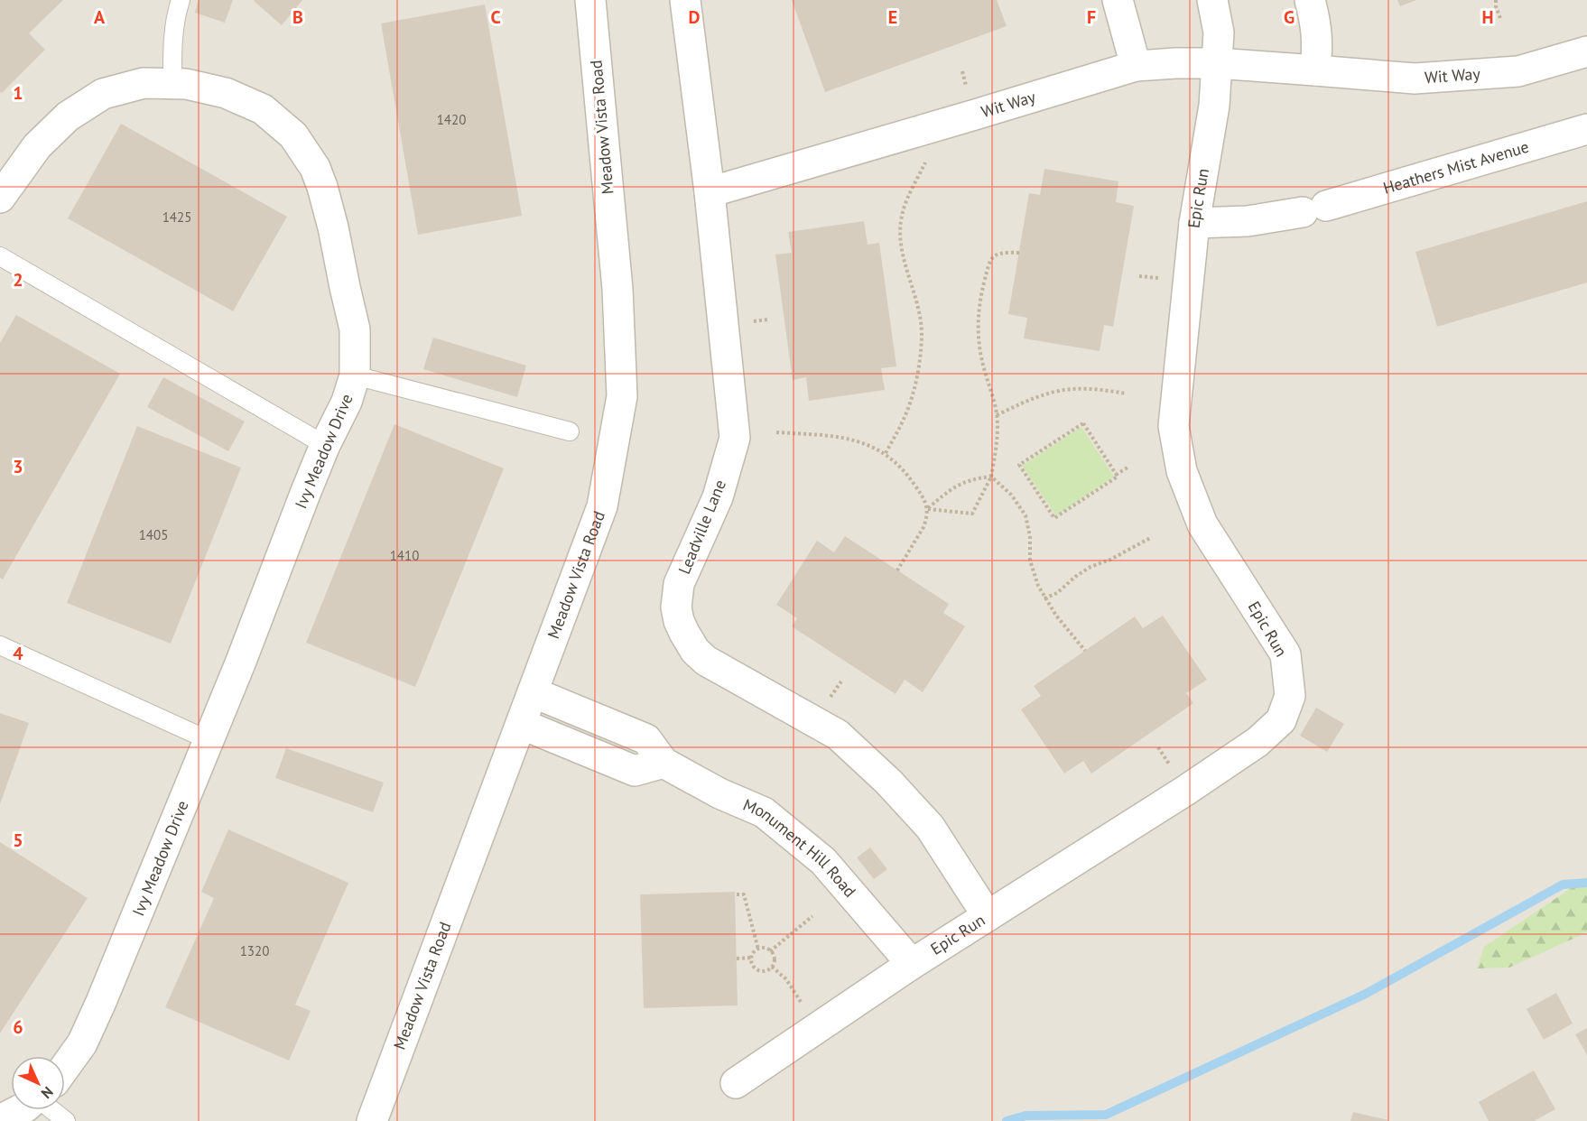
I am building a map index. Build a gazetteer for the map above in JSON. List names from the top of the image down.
{
  "streets": {
    "street": [
      "Wit Way",
      "Meadow Vista Road",
      "Heathers Mist Avenue",
      "Epic Run",
      "Ivy Meadow Drive",
      "Leadville Lane",
      "Monument Hill Road"
    ]
  },
  "crossings": [
    ["Wit Way", "Epic Run"],
    ["Wit Way", "Leadville Lane"],
    ["Meadow Vista Road", "Monument Hill Road"],
    ["Heathers Mist Avenue", "Epic Run"],
    ["Epic Run", "Leadville Lane"],
    ["Epic Run", "Monument Hill Road"]
  ],
  "house_numbers": [
    "1420",
    "1425",
    "1405",
    "1410",
    "1320"
  ],
  "north": "bottom right",
  "grid": {
    "columns": [
      "A",
      "B",
      "C",
      "D",
      "E",
      "F",
      "G",
      "H"
    ],
    "rows": [
      "1",
      "2",
      "3",
      "4",
      "5",
      "6"
    ]
  }
}
